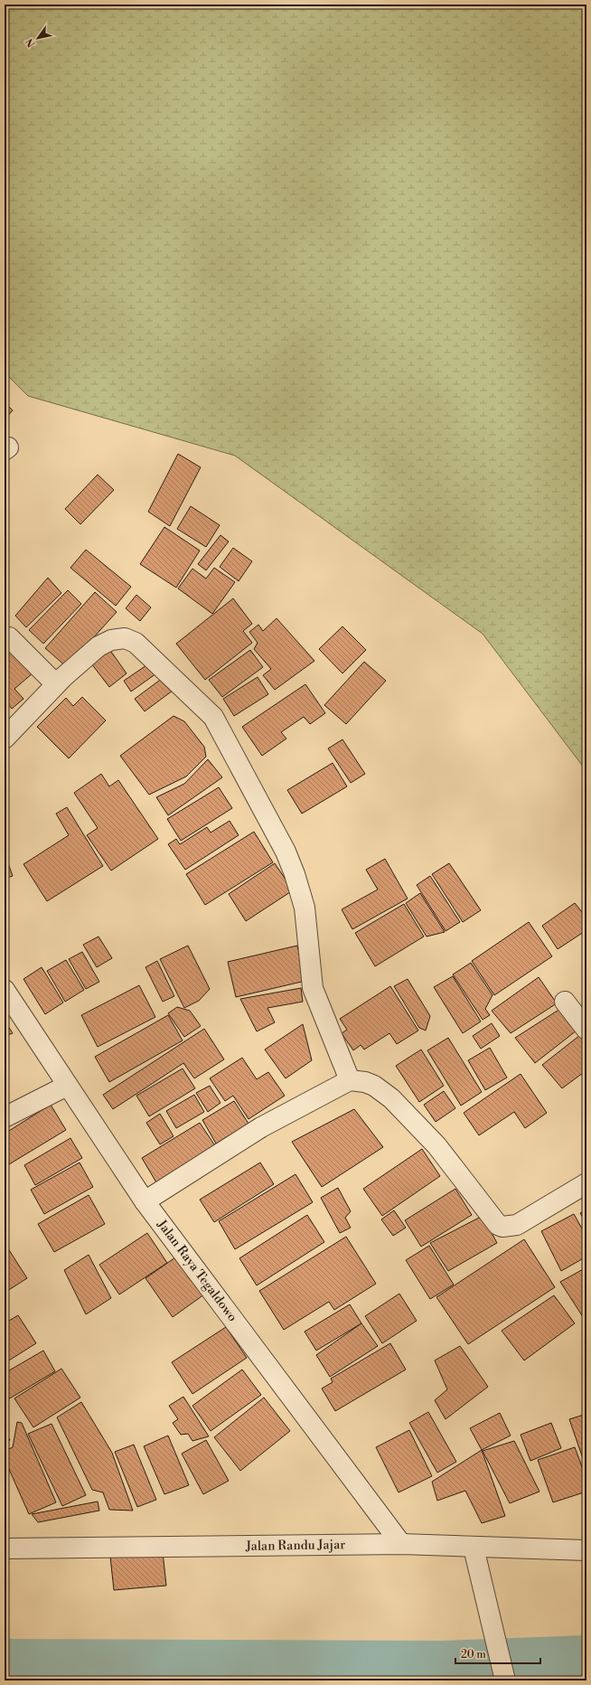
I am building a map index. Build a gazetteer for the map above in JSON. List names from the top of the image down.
{
  "streets": {
    "street": ["Jalan Raya Tegaldowo", "Jalan Randu Jajar"]
  },
  "crossings": [
    ["Jalan Raya Tegaldowo", "Jalan Randu Jajar"]
  ],
  "scale_bar": "20 m",
  "north": "bottom left"
}
